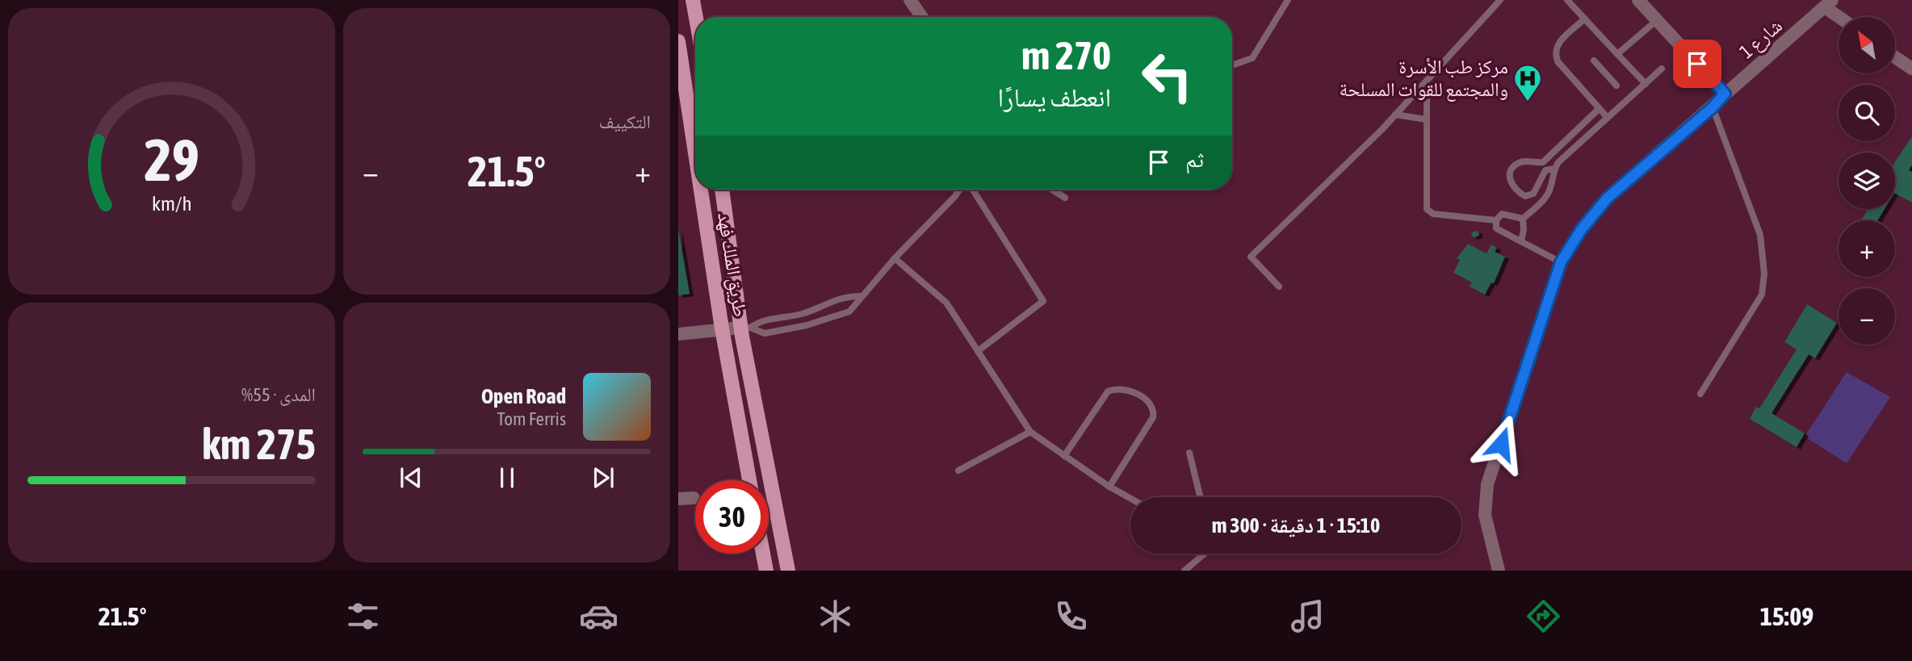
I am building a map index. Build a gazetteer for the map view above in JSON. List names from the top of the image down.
{
  "streets": {
    "main road": ["طريق الملك فهد"],
    "street": ["شارع 1"]
  },
  "places": {
    "hospital": ["مركز طب الأسرة والمجتمع للقوات المسلحة"]
  },
  "north": "top left",
  "page": {
    "tile": [
      "التكييف",
      ["المدى · 55%", "275 km"]
    ],
    "map_buttons": ["+", "−"],
    "turn": ["270 m", "انعطف يسارًا"],
    "then": "ثم",
    "heat": ["−", "21.5°", "+"],
    "song": ["Open Road", "Tom Ferris"],
    "limit": "30",
    "trip": "15:10 · 1 دقيقة · 300 m",
    "tabs": ["15:09", "21.5°"],
    "gauge": ["29", "km/h"]
  }
}
